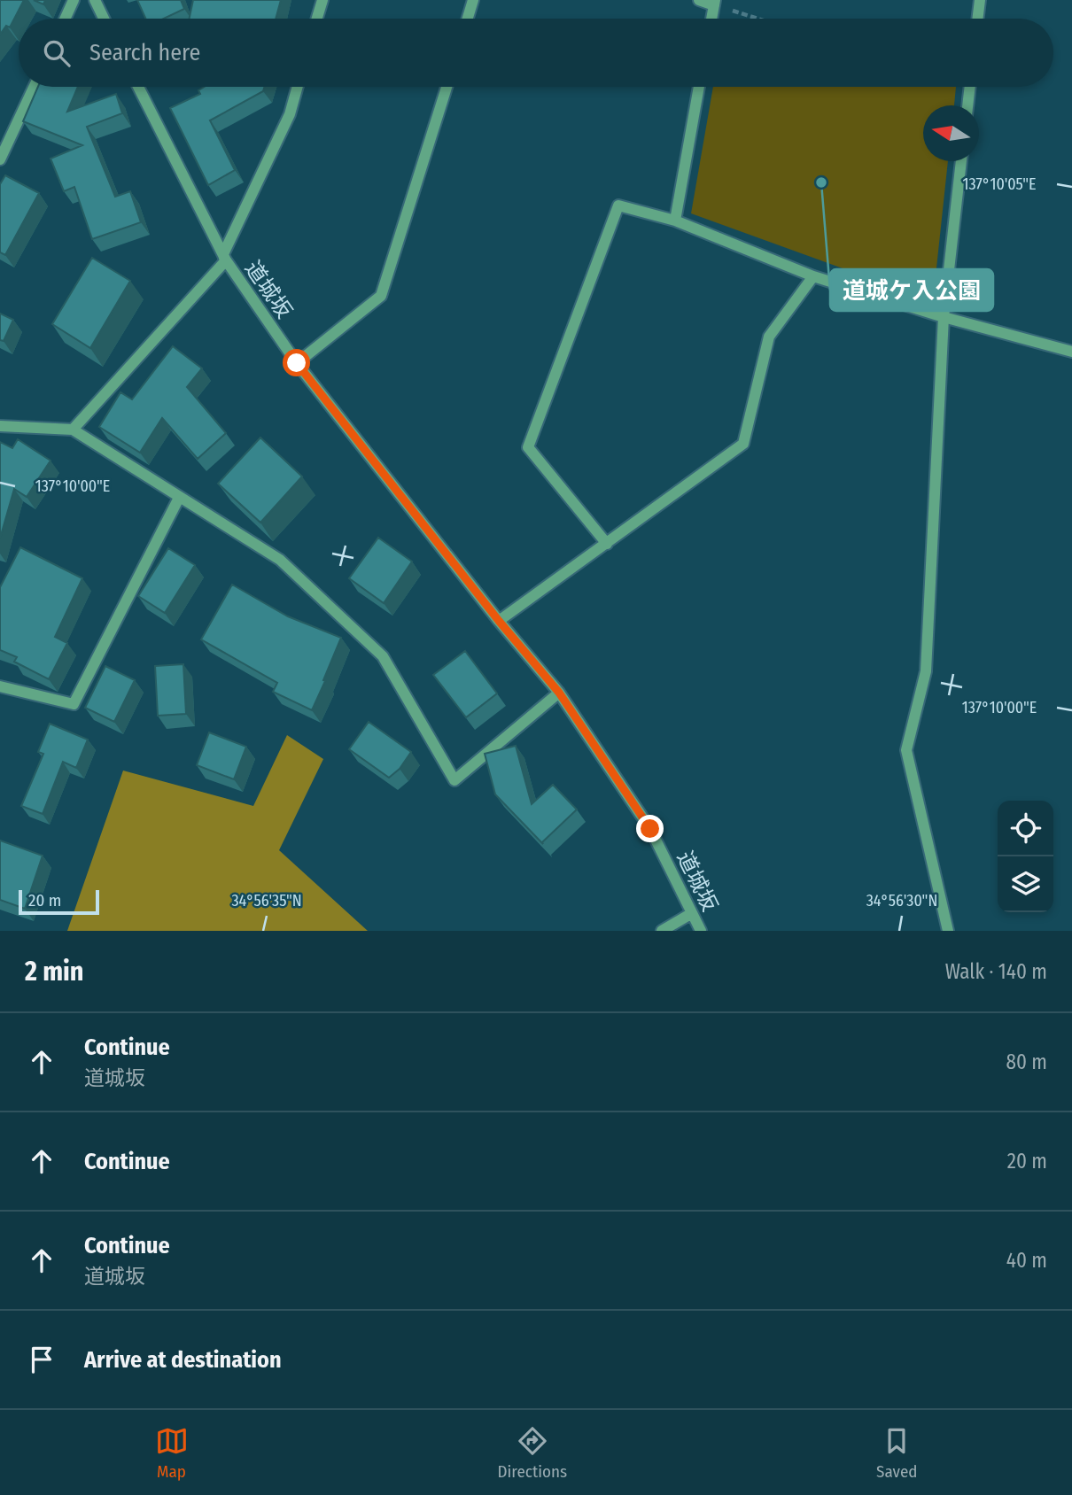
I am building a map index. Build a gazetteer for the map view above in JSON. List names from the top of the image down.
{
  "streets": {
    "street": ["道城坂"]
  },
  "places": ["道城ケ入公園"],
  "scale_bar": "20 m",
  "north": "left",
  "page": {
    "search": "Search here",
    "scale": "20 m",
    "heading": ["2 min", "Walk · 140 m"],
    "list": [
      ["Continue", "道城坂", "80 m"],
      ["Continue", "20 m"],
      ["Continue", "道城坂", "40 m"],
      "Arrive at destination"
    ],
    "nav": ["Map", "Directions", "Saved"]
  },
  "coordinates": [
    "137°10'05\"E",
    "137°10'00\"E",
    "34°56'35\"N",
    "34°56'30\"N"
  ]
}
